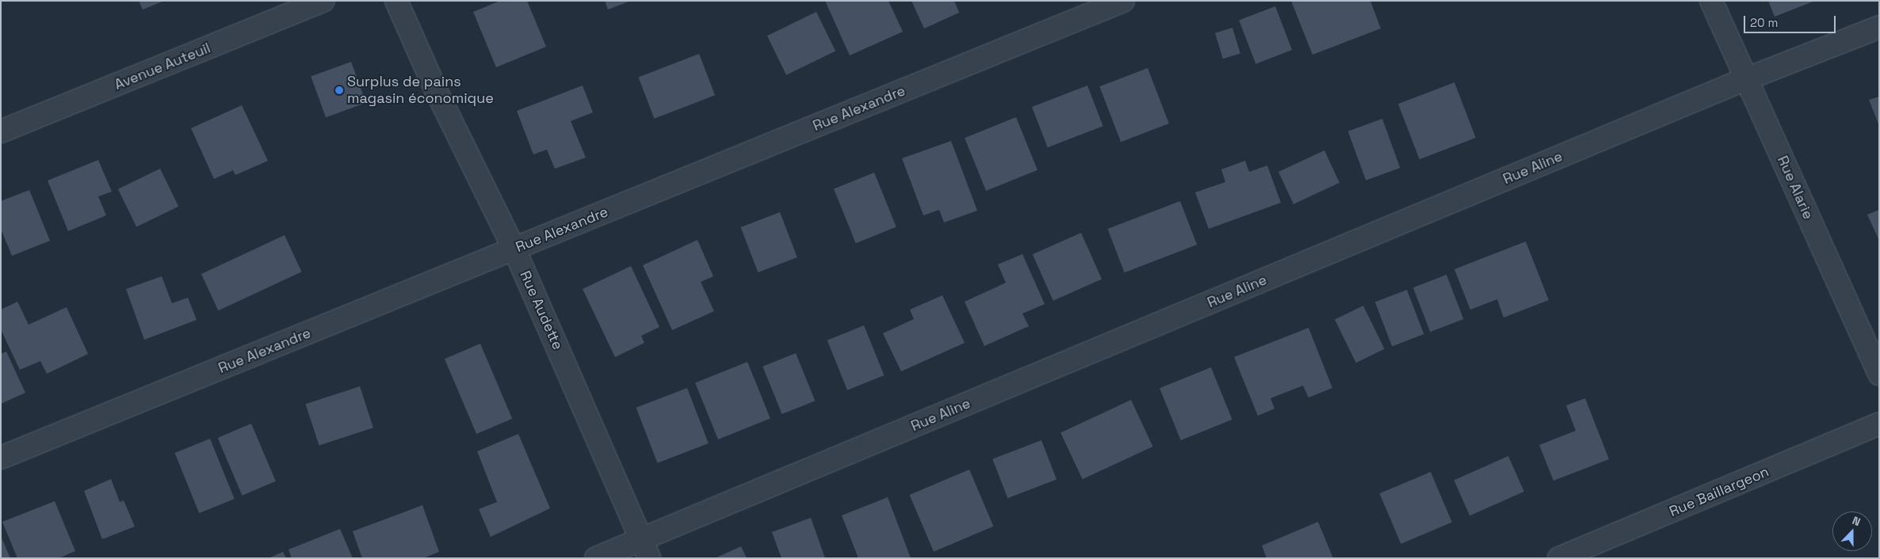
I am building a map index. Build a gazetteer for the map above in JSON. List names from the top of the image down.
{
  "streets": {
    "street": [
      "Avenue Auteuil",
      "Rue Alexandre",
      "Rue Aline",
      "Rue Alarie",
      "Rue Audette",
      "Rue Baillargeon"
    ]
  },
  "crossings": [
    ["Rue Alexandre", "Rue Audette"],
    ["Rue Aline", "Rue Alarie"],
    ["Rue Aline", "Rue Audette"]
  ],
  "places": ["Surplus de pains magasin économique"],
  "scale_bar": "20 m",
  "north": "top"
}
